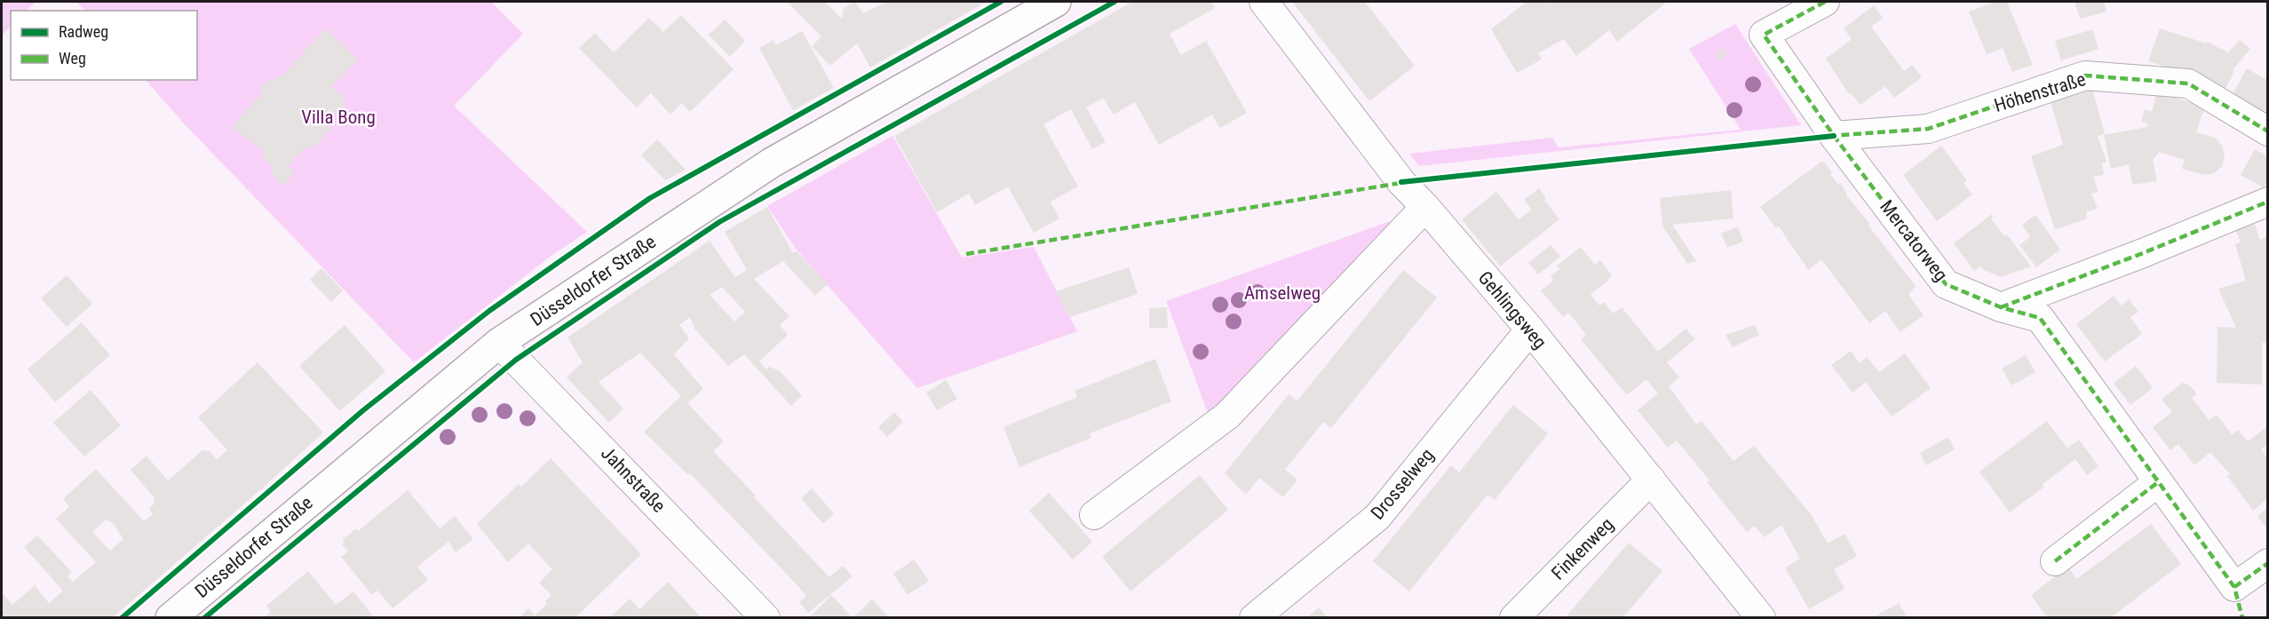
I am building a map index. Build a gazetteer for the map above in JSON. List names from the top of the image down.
{
  "streets": {
    "main road": ["Düsseldorfer Straße"],
    "street": [
      "Höhenstraße",
      "Mercatorweg",
      "Gehlingsweg",
      "Jahnstraße",
      "Drosselweg",
      "Finkenweg"
    ]
  },
  "crossings": [
    ["Höhenstraße", "Mercatorweg"],
    ["Düsseldorfer Straße", "Jahnstraße"],
    ["Gehlingsweg", "Drosselweg"],
    ["Gehlingsweg", "Finkenweg"]
  ],
  "parks": ["Villa Bong", "Amselweg"],
  "legend": ["Radweg", "Weg"]
}
